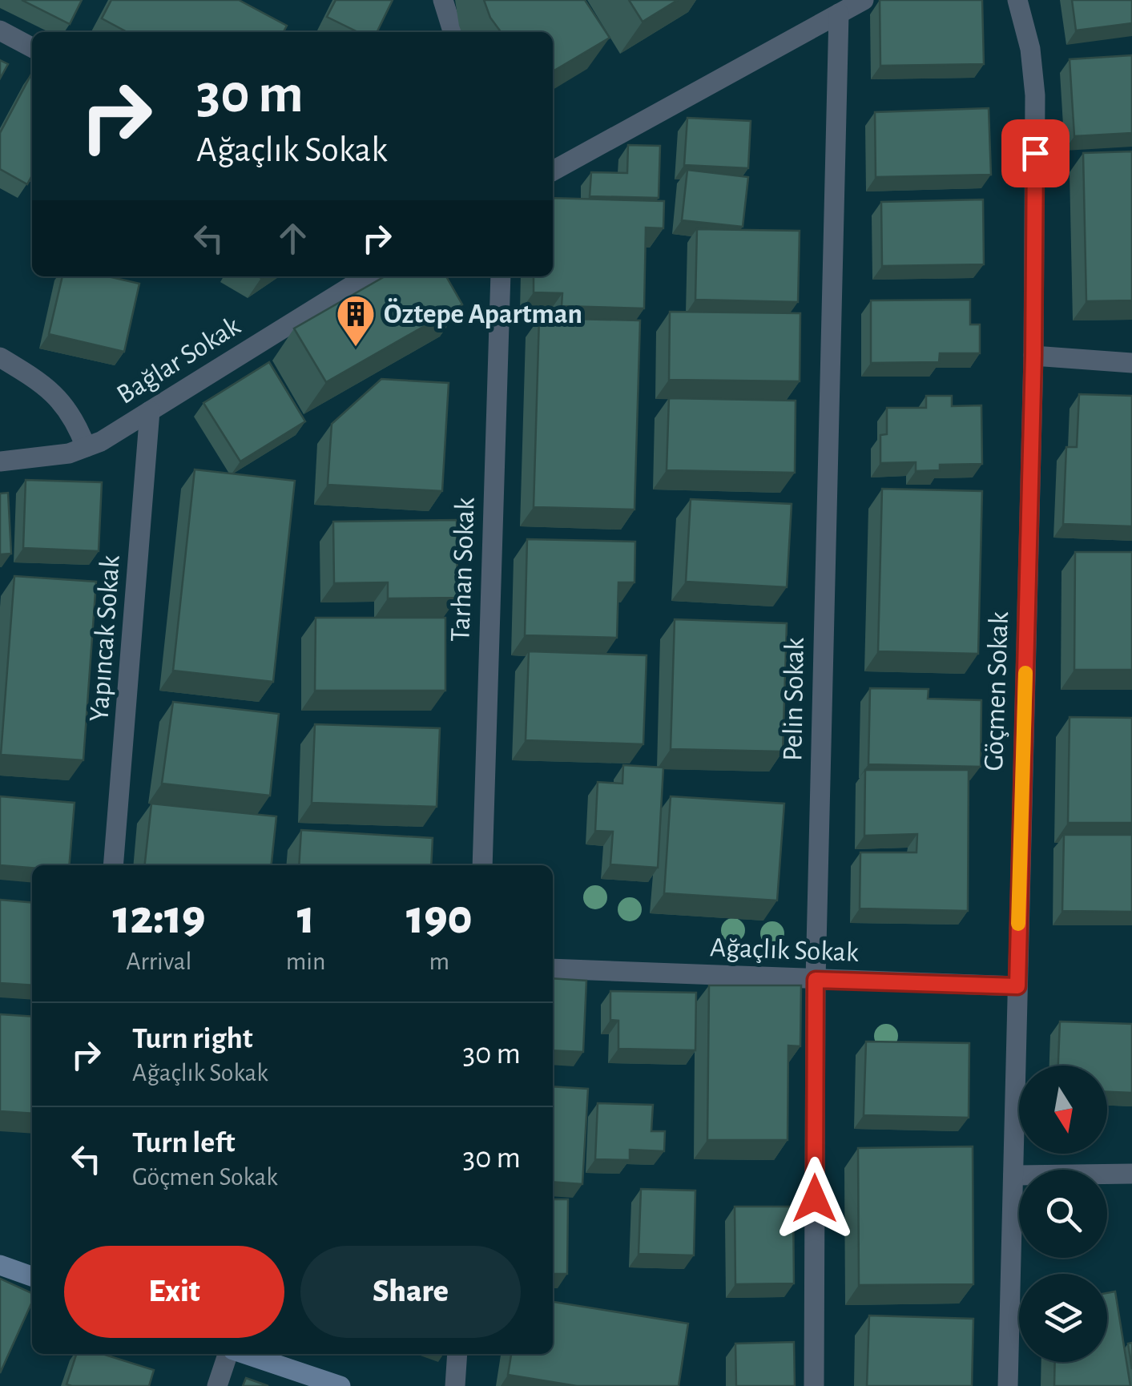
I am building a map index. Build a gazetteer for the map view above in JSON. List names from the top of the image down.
{
  "streets": {
    "street": [
      "Bağlar Sokak",
      "Tarhan Sokak",
      "Yapıncak Sokak",
      "Göçmen Sokak",
      "Pelin Sokak",
      "Ağaçlık Sokak"
    ]
  },
  "crossings": [
    ["Bağlar Sokak", "Yapıncak Sokak"],
    ["Göçmen Sokak", "Ağaçlık Sokak"],
    ["Pelin Sokak", "Ağaçlık Sokak"]
  ],
  "places": {
    "building": ["Öztepe Apartman"]
  },
  "north": "bottom",
  "page": {
    "turn": ["30 m", "Ağaçlık Sokak"],
    "eta": [
      "12:19",
      "Arrival",
      "1",
      "min",
      "190",
      "m"
    ],
    "list": [
      {
        "name": "Turn right",
        "note": "Ağaçlık Sokak",
        "value": "30 m"
      },
      {
        "name": "Turn left",
        "note": "Göçmen Sokak",
        "value": "30 m"
      }
    ],
    "buttons": ["Exit", "Share"]
  }
}
